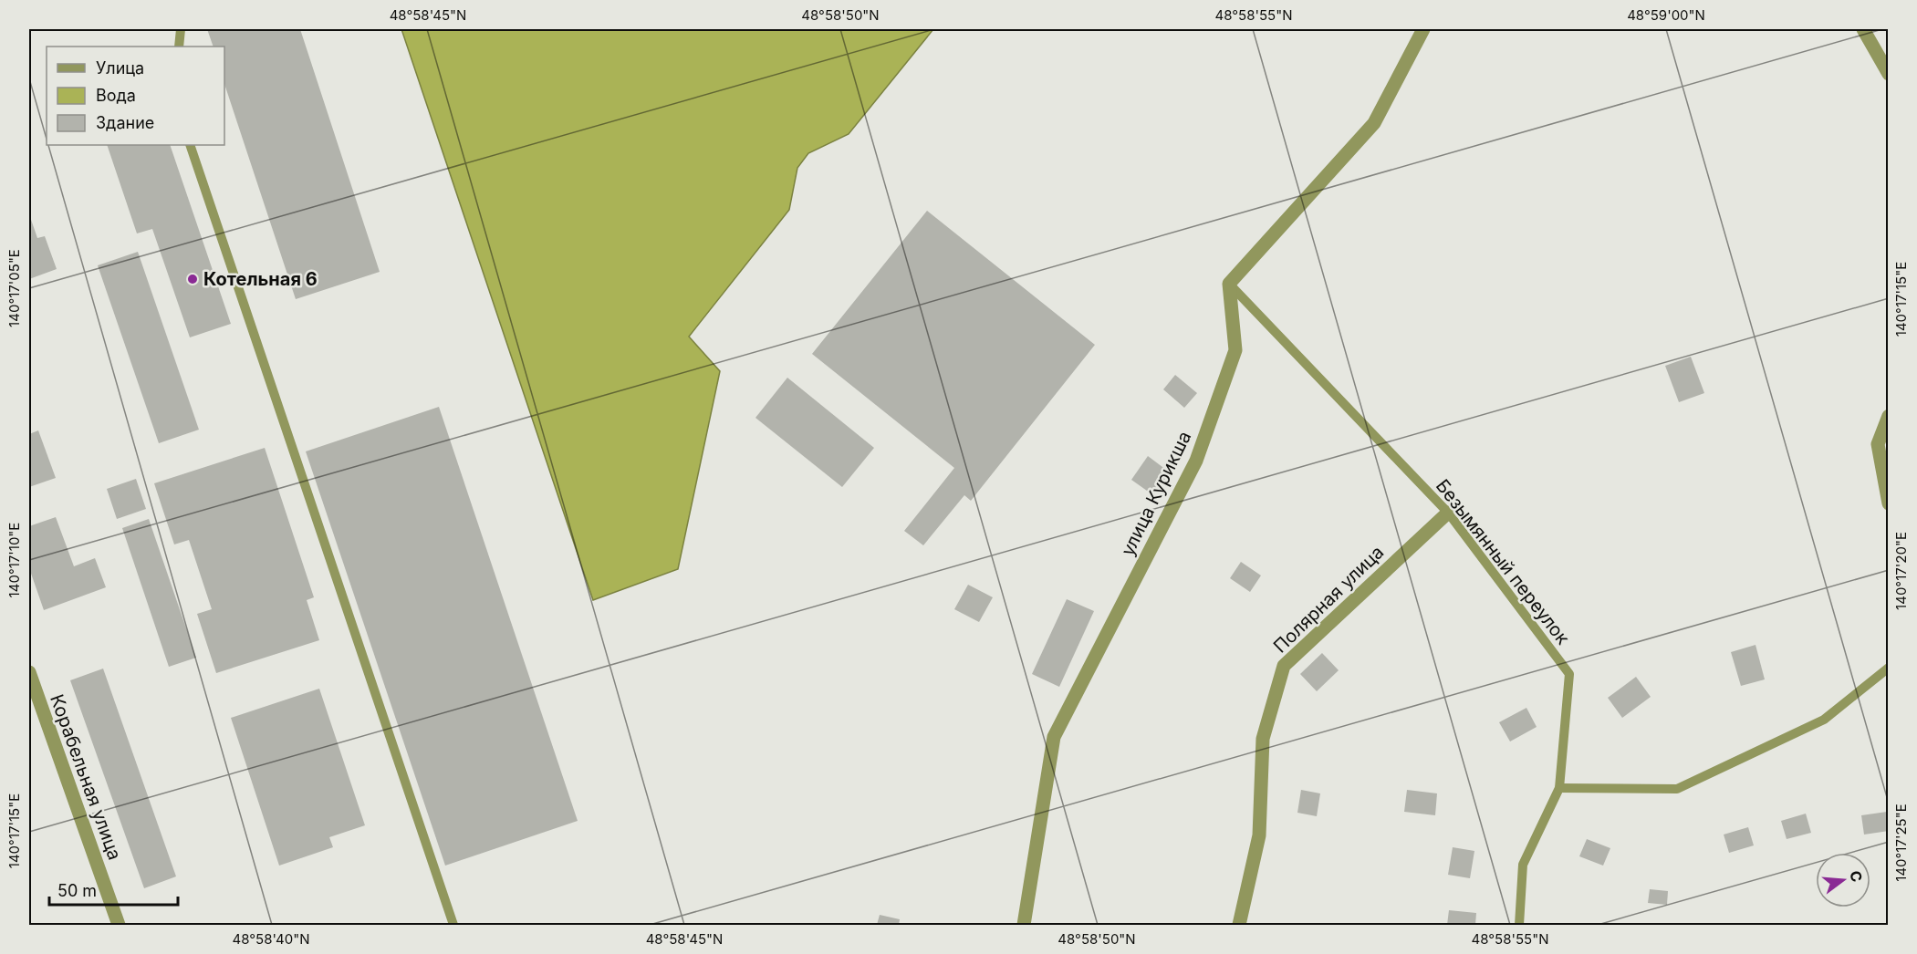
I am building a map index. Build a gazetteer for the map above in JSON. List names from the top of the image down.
{
  "streets": {
    "street": ["улица Курикша", "Полярная улица", "Корабельная улица"],
    "lane": ["Безымянный переулок"]
  },
  "crossings": [
    ["улица Курикша", "Безымянный переулок"],
    ["Безымянный переулок", "Полярная улица"]
  ],
  "places": ["Котельная 6"],
  "legend": ["Улица", "Вода", "Здание"],
  "scale_bar": "50 m",
  "north": "right",
  "coordinates": [
    "48°58'45\"N",
    "48°58'50\"N",
    "48°58'55\"N",
    "48°59'00\"N",
    "140°17'05\"E",
    "140°17'15\"E",
    "140°17'10\"E",
    "140°17'20\"E",
    "140°17'25\"E",
    "48°58'40\"N"
  ]
}
